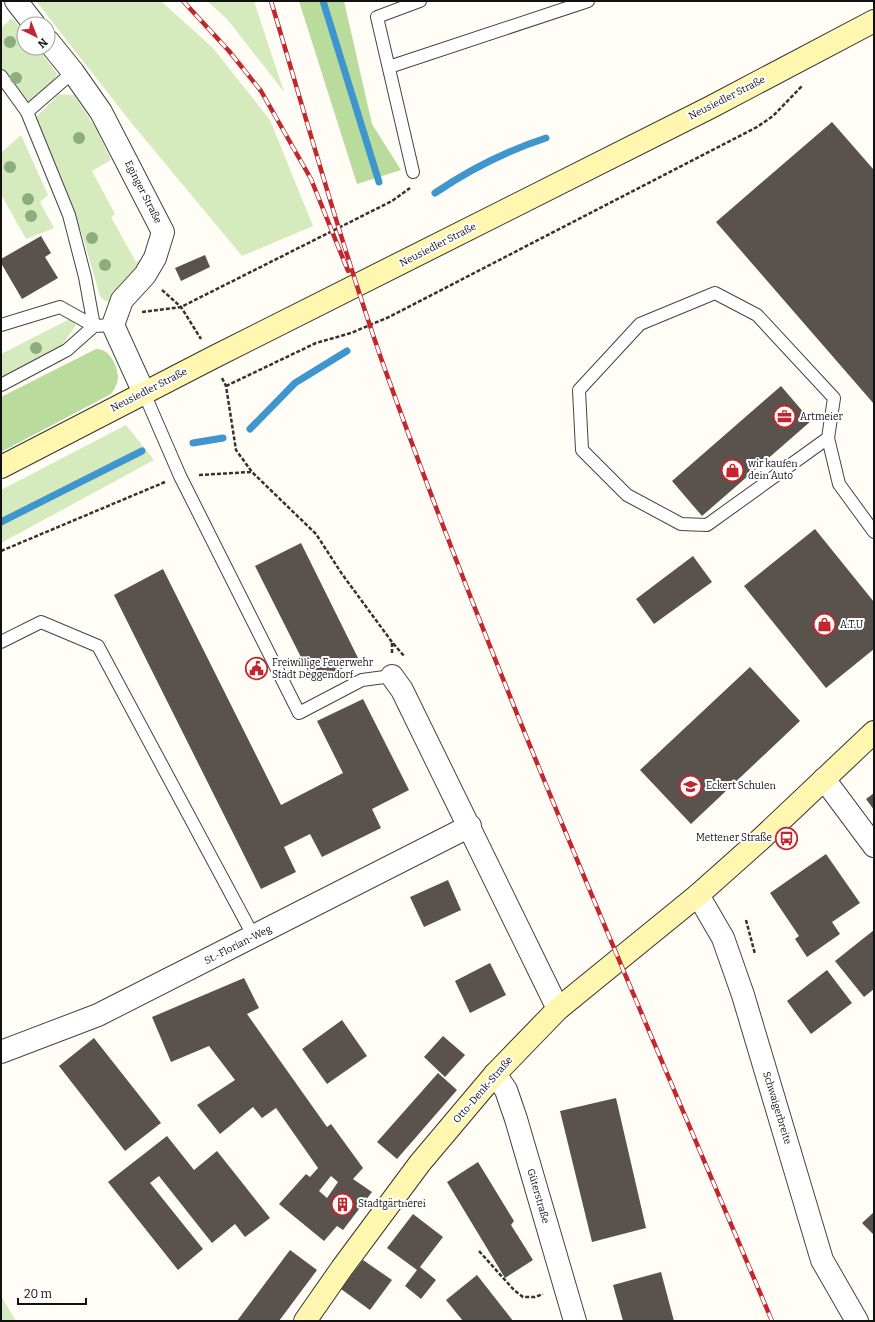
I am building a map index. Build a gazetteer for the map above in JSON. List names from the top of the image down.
{
  "streets": {
    "main road": ["Neusiedler Straße", "Otto-Denk-Straße"],
    "street": [
      "Eginger Straße",
      "St.-Florian-Weg",
      "Schwaigerbreite",
      "Güterstraße"
    ]
  },
  "crossings": [
    ["Otto-Denk-Straße", "Schwaigerbreite"],
    ["Otto-Denk-Straße", "Güterstraße"]
  ],
  "places": {
    "office": ["Artmeier"],
    "shop": ["wir kaufen dein Auto", "A.T.U"],
    "public building": ["Freiwillige Feuerwehr Stadt Deggendorf"],
    "school or university": ["Eckert Schulen"],
    "bus stop": ["Mettener Straße"],
    "building": ["Stadtgärtnerei"]
  },
  "scale_bar": "20 m",
  "north": "bottom right"
}
